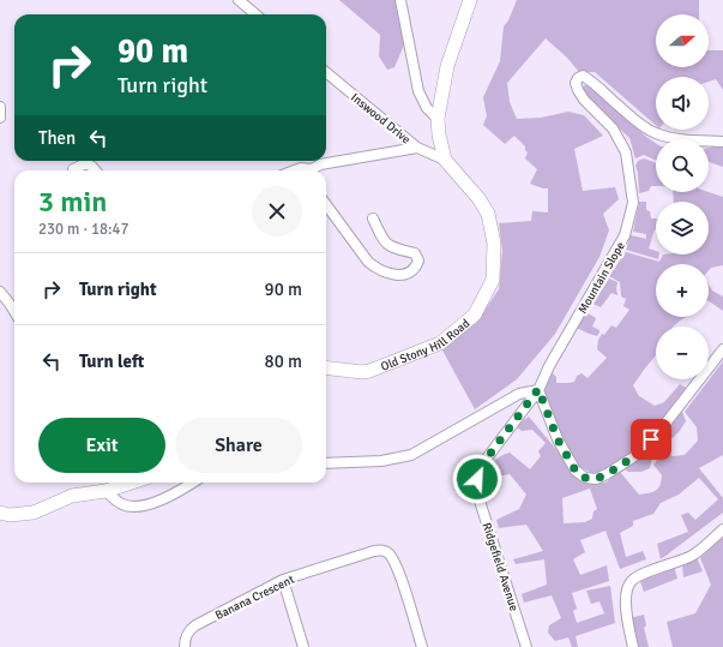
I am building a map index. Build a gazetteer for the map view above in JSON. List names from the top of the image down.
{
  "streets": {
    "street": [
      "Inswood Drive",
      "Mountain Slope",
      "Old Stony Hill Road",
      "Ridgefield Avenue",
      "Banana Crescent"
    ]
  },
  "crossings": [
    ["Inswood Drive", "Old Stony Hill Road"],
    ["Mountain Slope", "Ridgefield Avenue"]
  ],
  "north": "right",
  "page": {
    "map_buttons": ["+", "−"],
    "turn": ["90 m", "Turn right"],
    "then": "Then",
    "heading": ["3 min", "230 m · 18:47"],
    "list": [
      {
        "name": "Turn right",
        "value": "90 m"
      },
      {
        "name": "Turn left",
        "value": "80 m"
      }
    ],
    "buttons": ["Exit", "Share"]
  }
}
